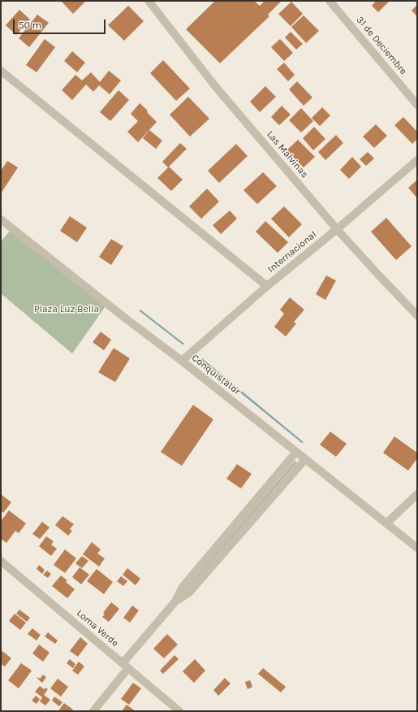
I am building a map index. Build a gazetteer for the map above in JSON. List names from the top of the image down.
{
  "streets": {
    "street": [
      "31 de Deciembre",
      "Las Malvinas",
      "Internacional",
      "Conquistator",
      "Loma Verde"
    ]
  },
  "crossings": [
    ["Las Malvinas", "Internacional"],
    ["Internacional", "Conquistator"]
  ],
  "parks": ["Plaza Luz Bella"],
  "scale_bar": "50 m"
}
